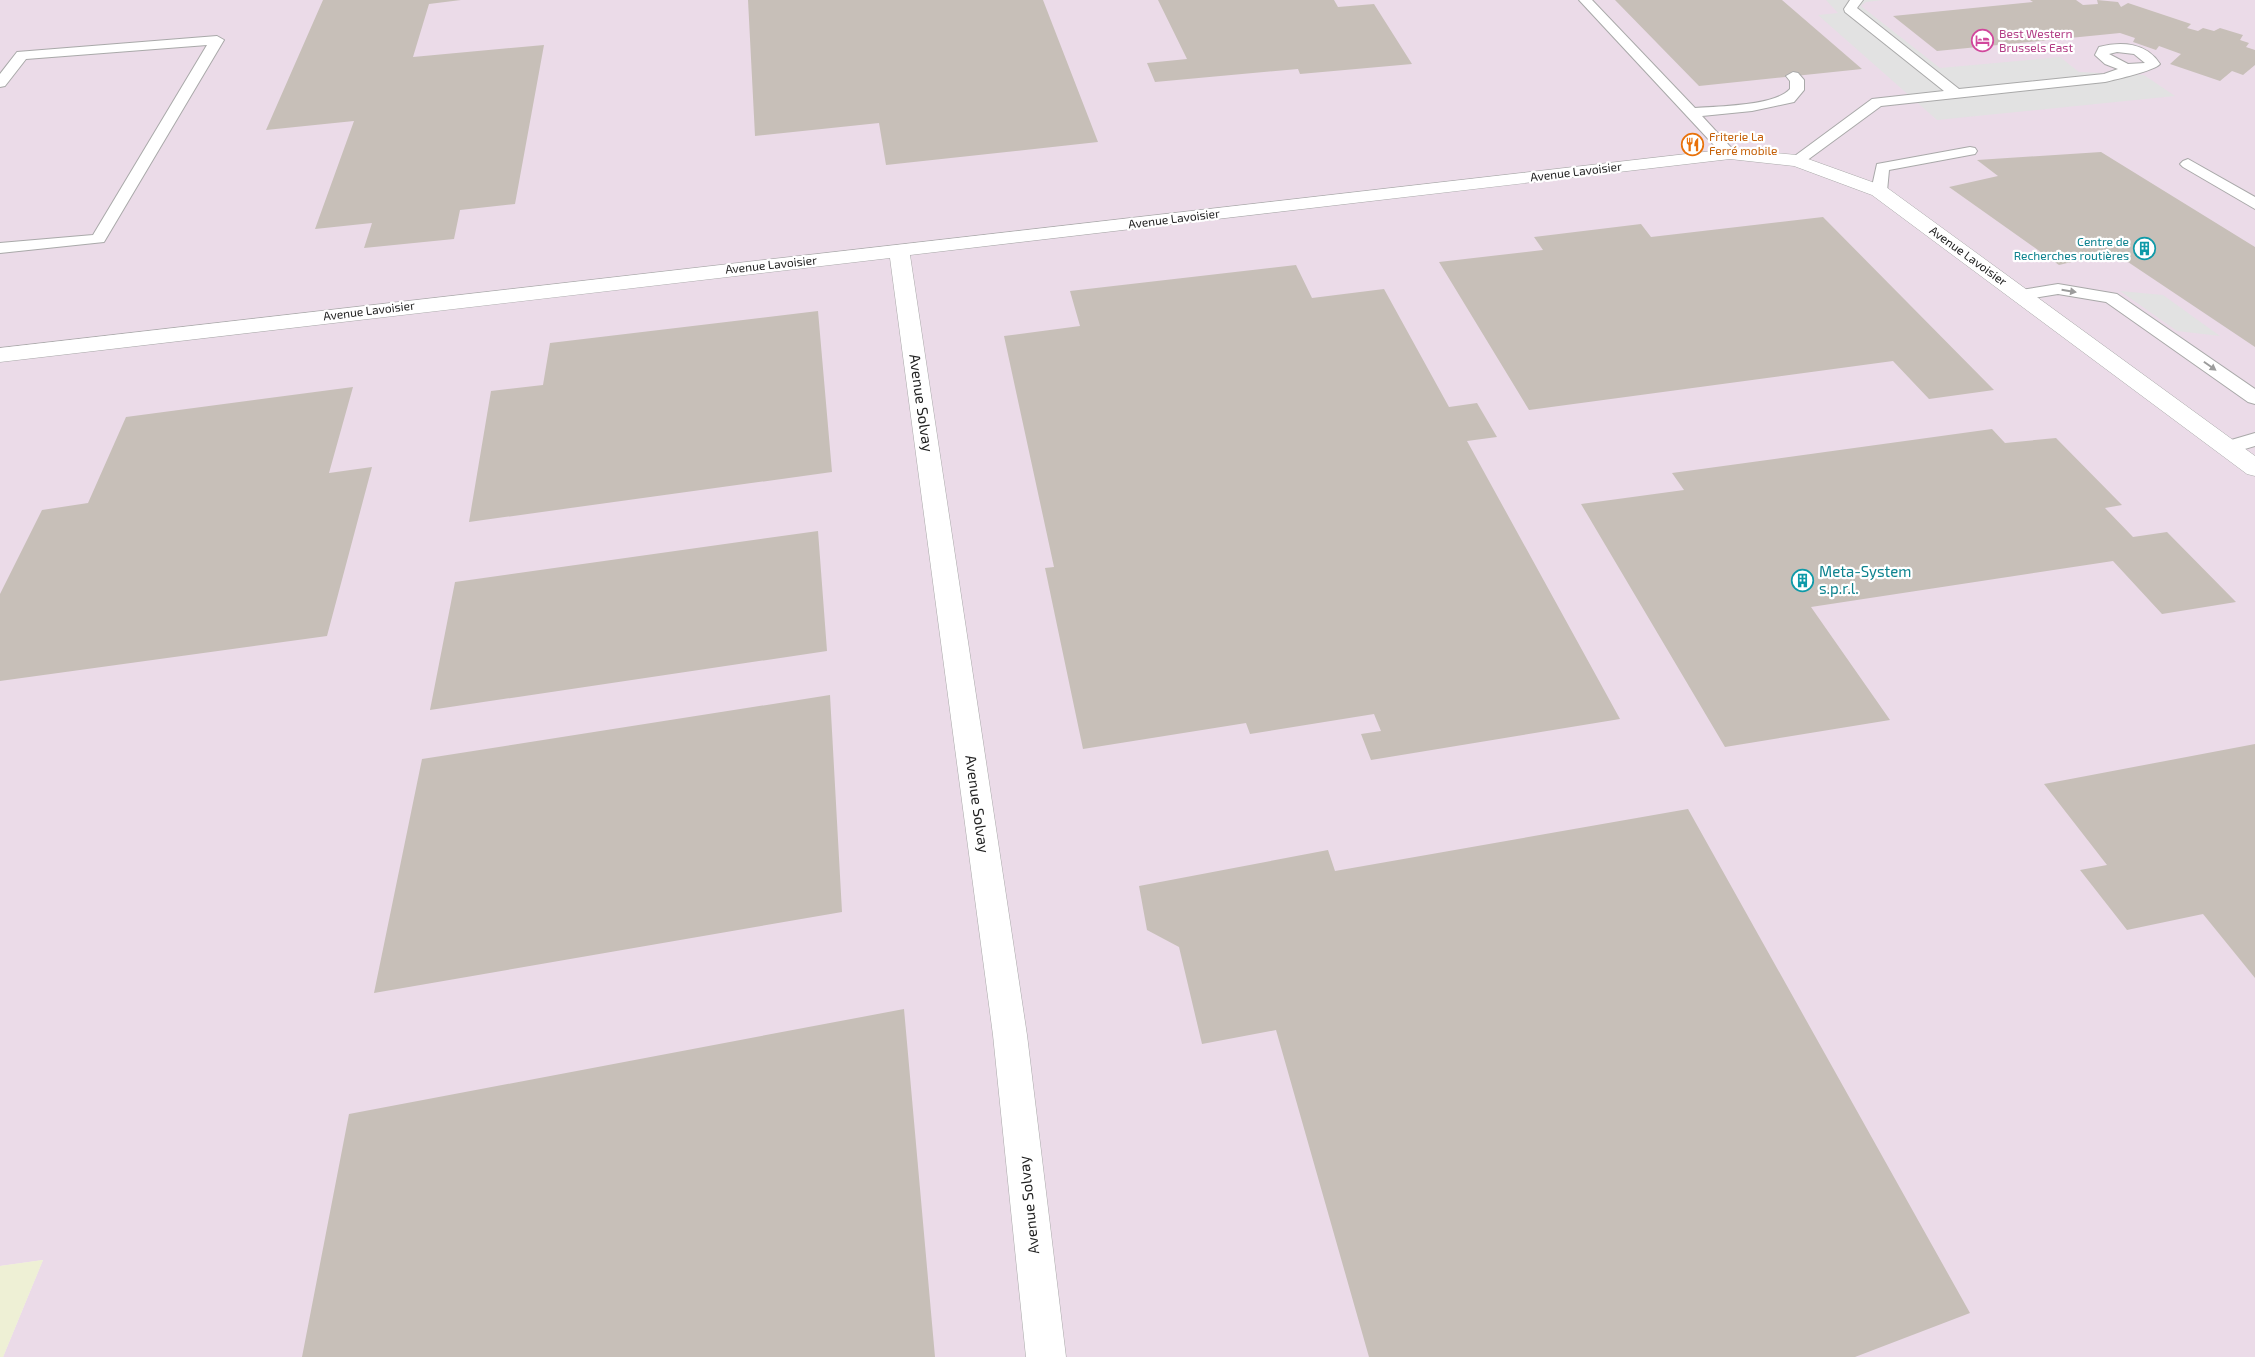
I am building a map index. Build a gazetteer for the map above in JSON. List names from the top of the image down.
{
  "streets": {
    "street": ["Avenue Lavoisier", "Avenue Solvay"]
  },
  "crossings": [
    ["Avenue Lavoisier", "Avenue Solvay"]
  ],
  "places": {
    "hotel": ["Best Western Brussels East"],
    "restaurant": ["Friterie La Ferré mobile"],
    "building": ["Centre de Recherches routières", "Meta-System s.p.r.l."]
  }
}
